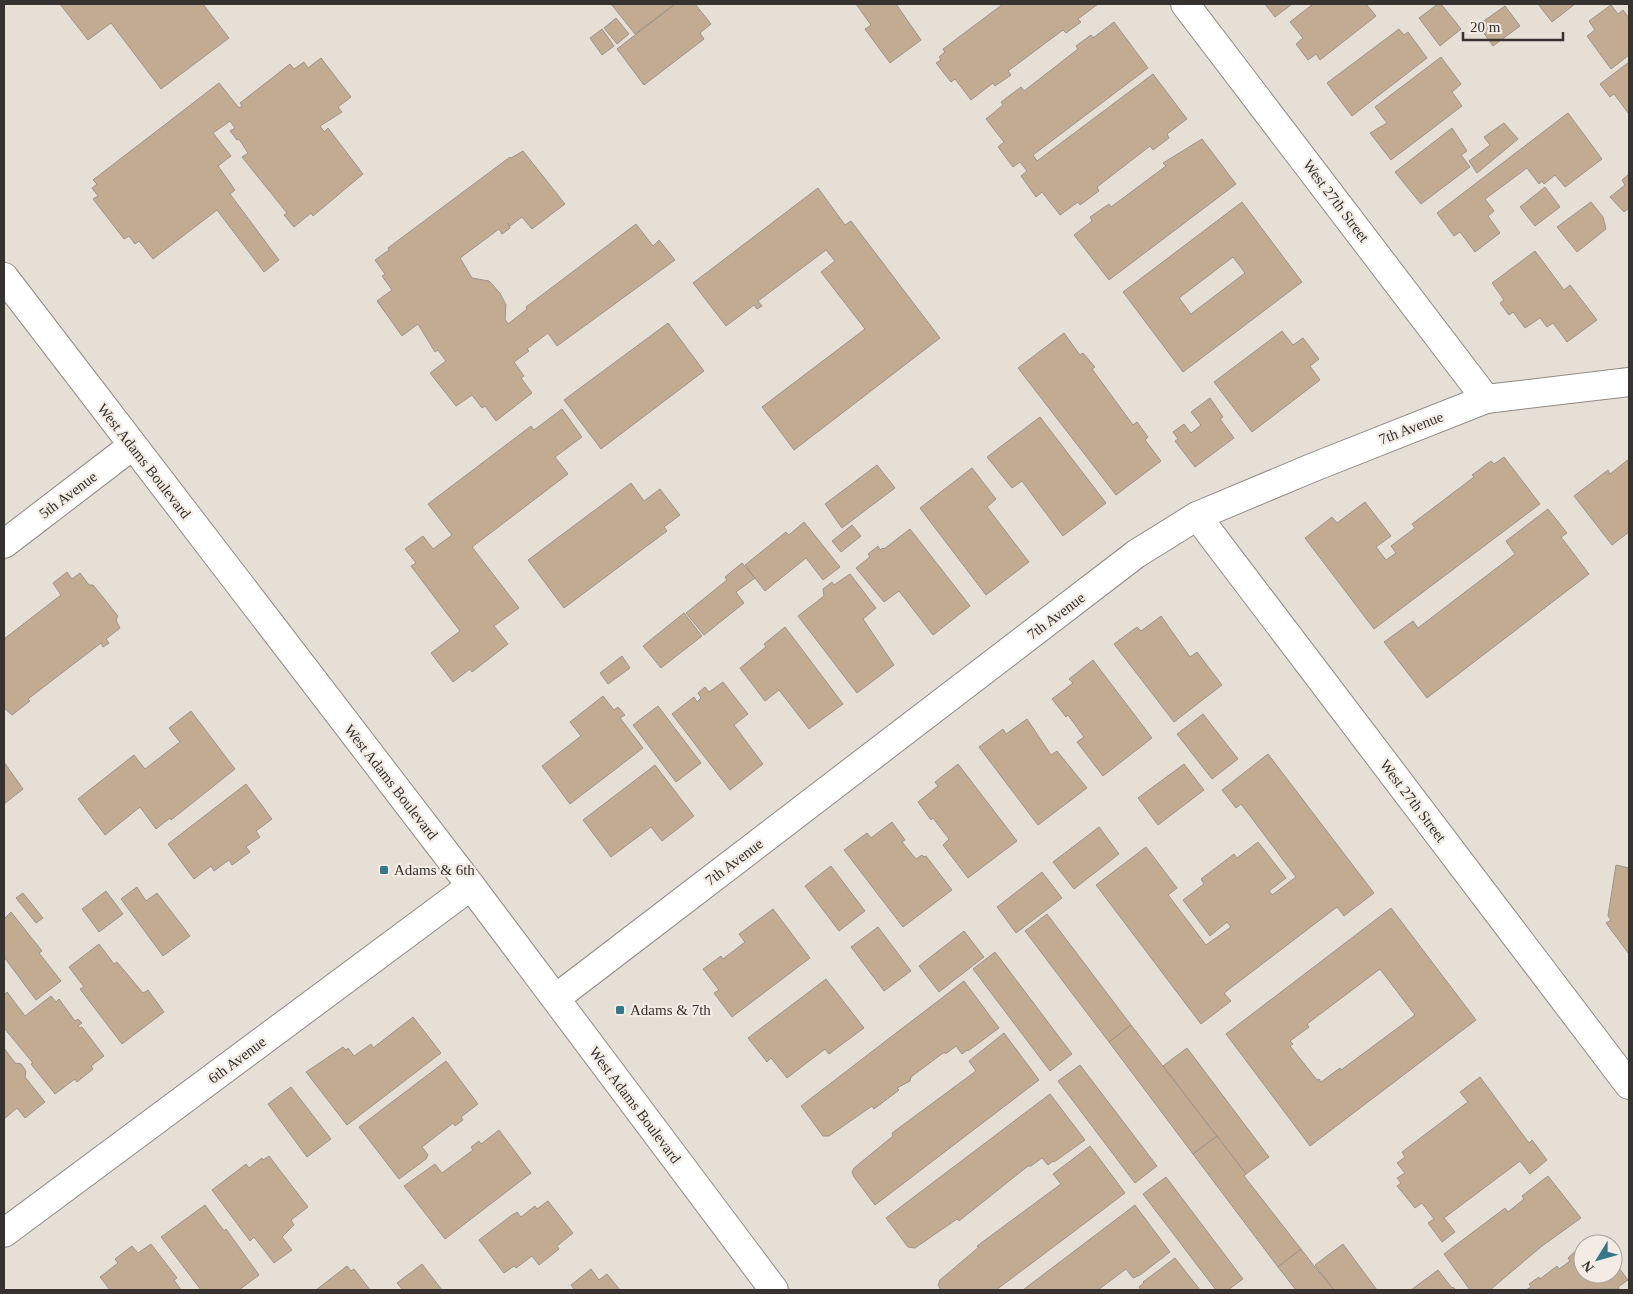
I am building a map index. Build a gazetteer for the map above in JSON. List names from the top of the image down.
{
  "streets": {
    "street": [
      "West 27th Street",
      "7th Avenue",
      "West Adams Boulevard",
      "5th Avenue",
      "6th Avenue"
    ]
  },
  "crossings": [
    ["West 27th Street", "7th Avenue"],
    ["7th Avenue", "West Adams Boulevard"],
    ["West Adams Boulevard", "5th Avenue"],
    ["West Adams Boulevard", "6th Avenue"]
  ],
  "places": {
    "transit": ["Adams & 6th", "Adams & 7th"]
  },
  "scale_bar": "20 m",
  "north": "bottom left"
}
